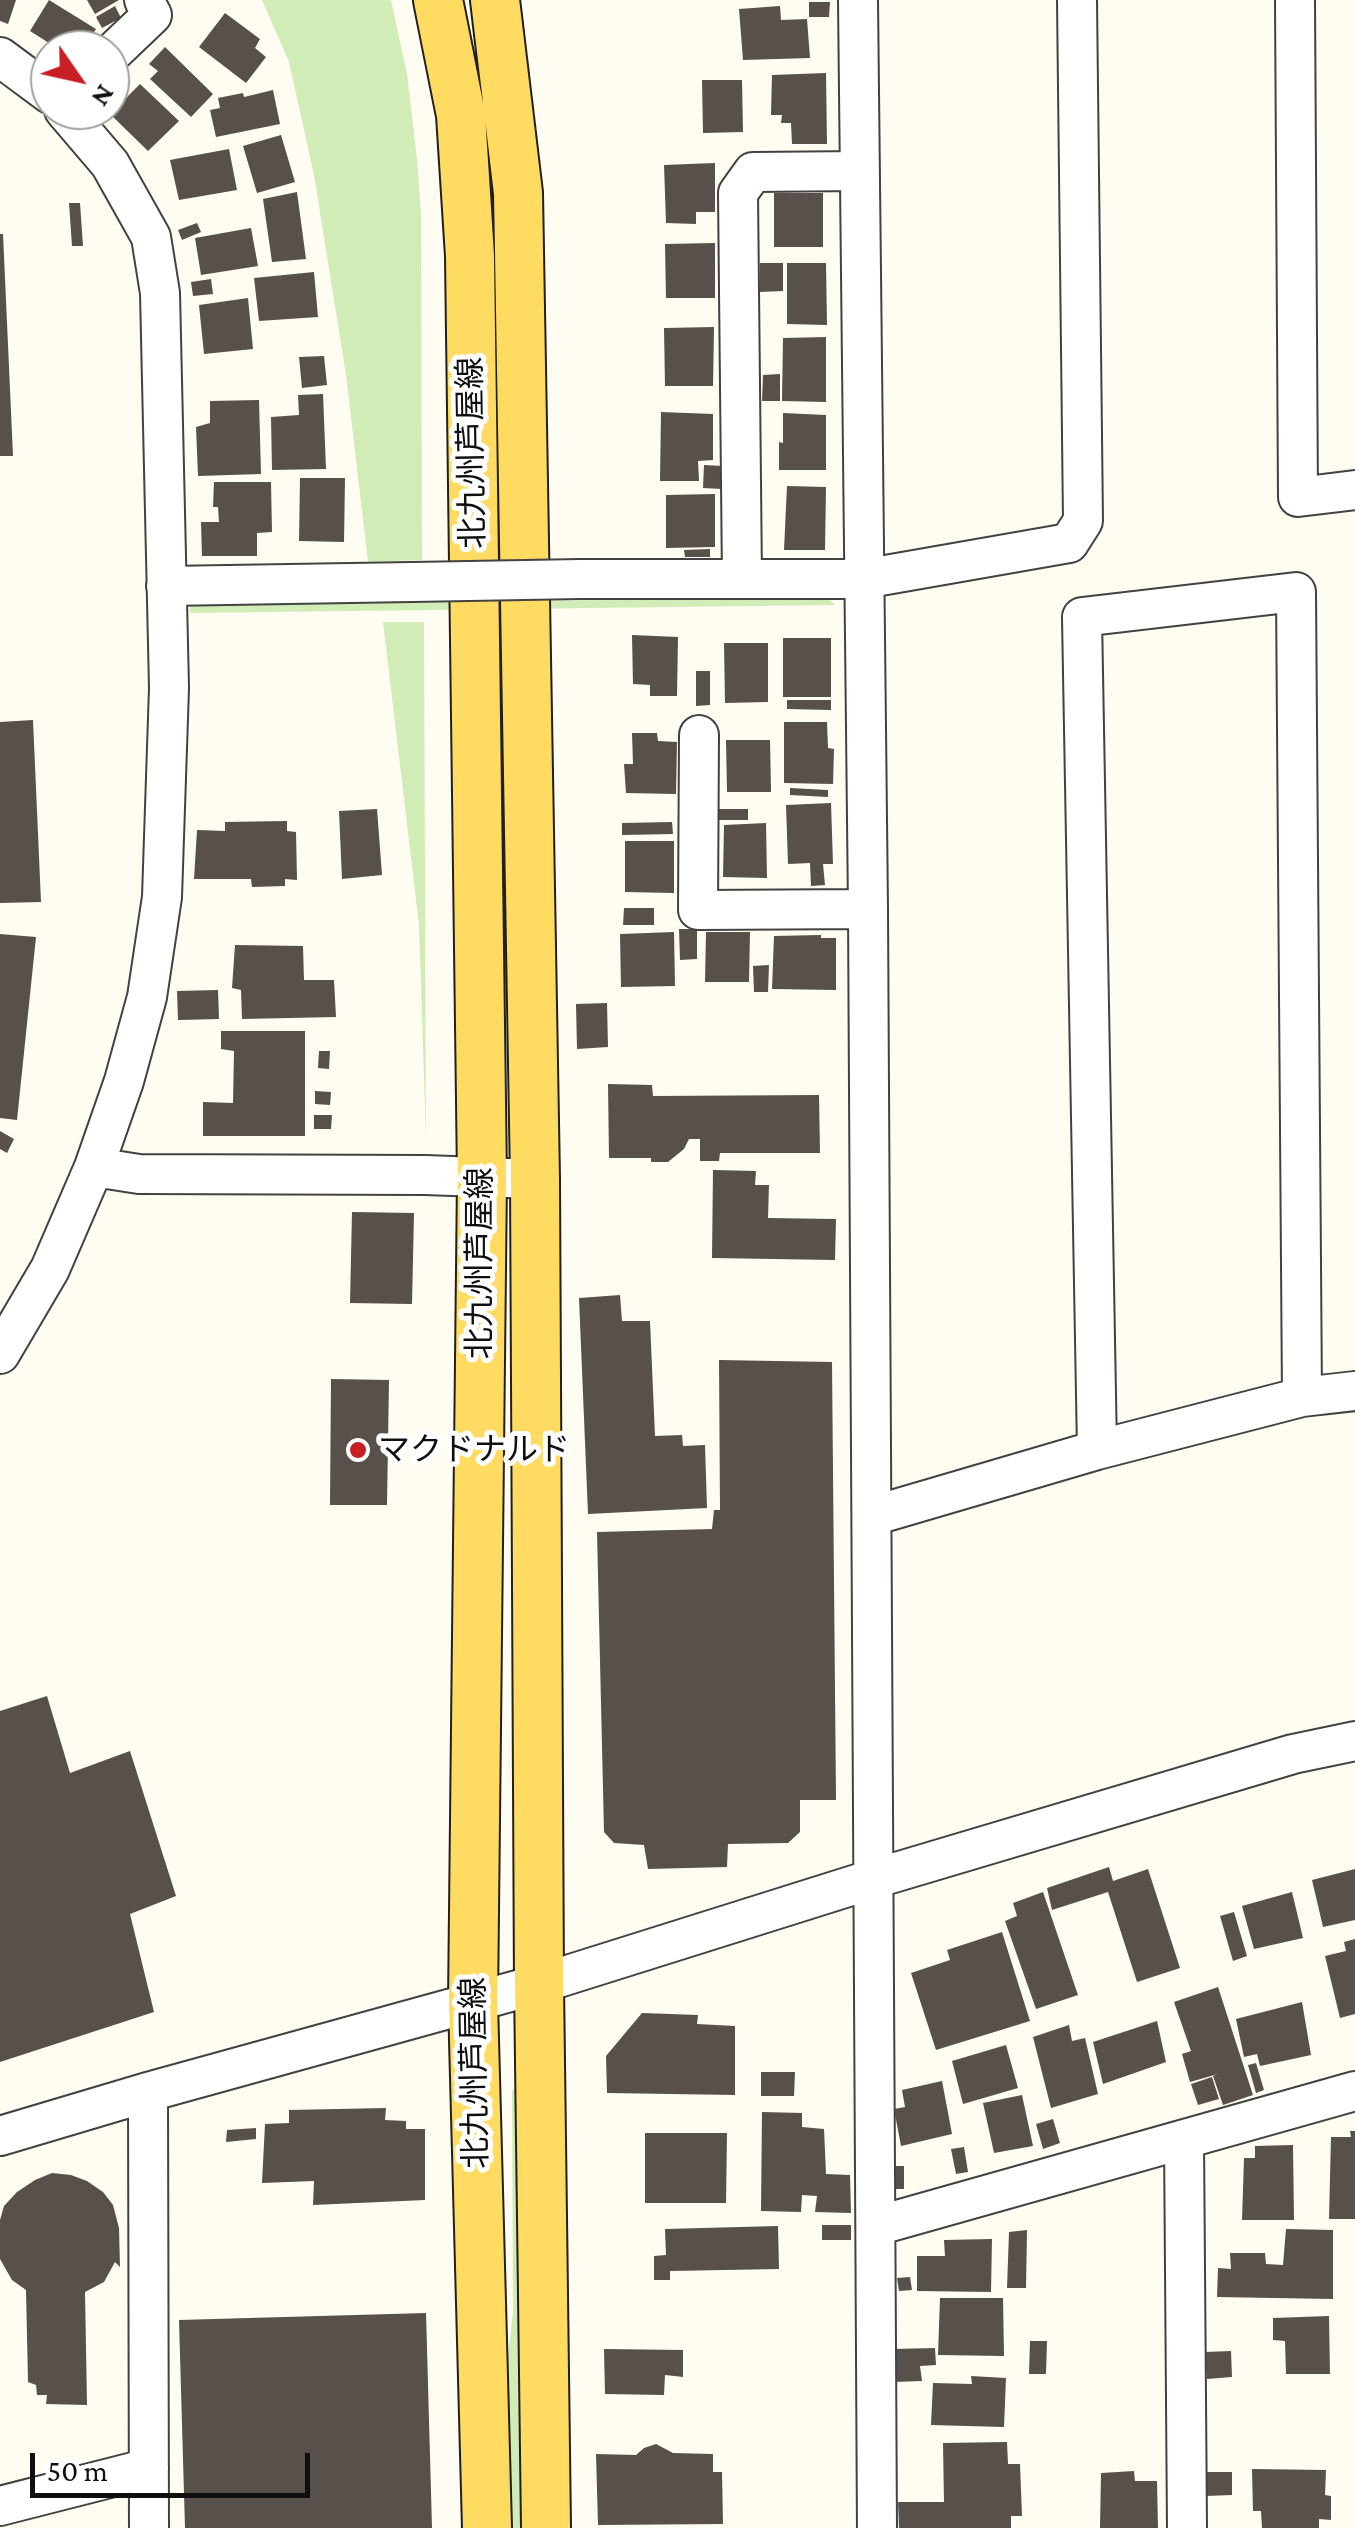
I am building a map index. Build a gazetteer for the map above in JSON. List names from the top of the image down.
{
  "streets": {
    "main road": ["北九州芦屋線"]
  },
  "places": ["マクドナルド"],
  "scale_bar": "50 m",
  "north": "bottom right"
}
